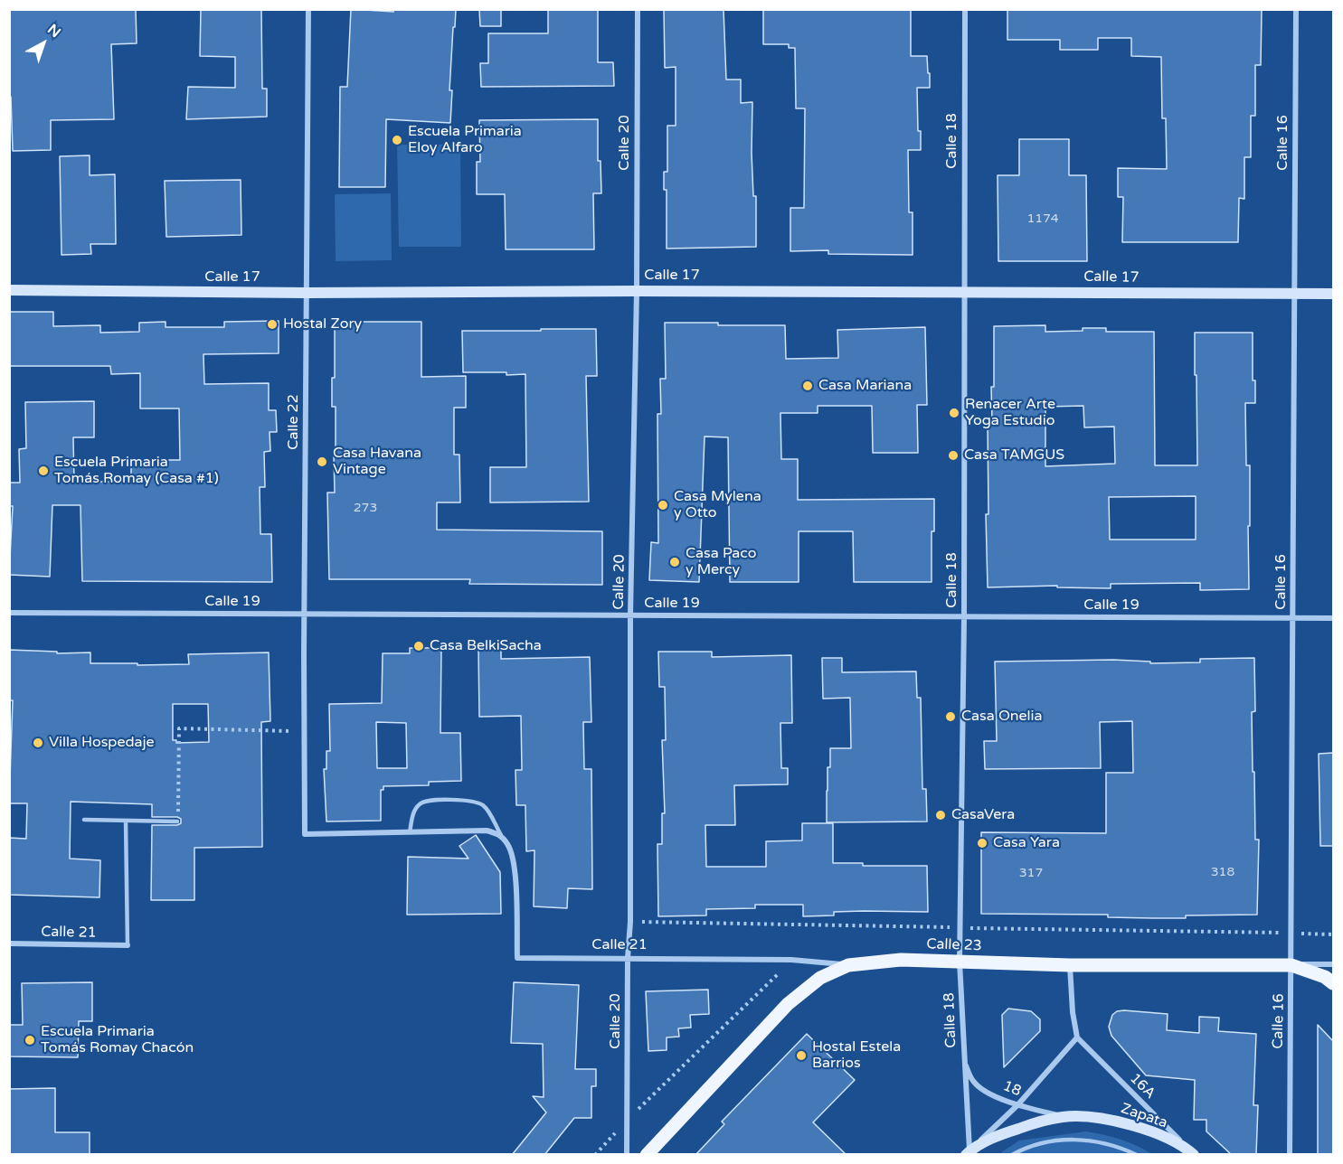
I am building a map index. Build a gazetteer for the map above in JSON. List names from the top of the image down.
{
  "streets": {
    "main road": ["Calle 23"],
    "street": [
      "Calle 18",
      "Calle 20",
      "Calle 16",
      "Calle 17",
      "Calle 22",
      "Calle 19",
      "Calle 21",
      "16A",
      "18",
      "Zapata"
    ]
  },
  "crossings": [
    ["Calle 18", "Calle 17"],
    ["Calle 18", "Calle 19"],
    ["Calle 18", "Calle 23"],
    ["Calle 18", "18"],
    ["Calle 20", "Calle 17"],
    ["Calle 20", "Calle 19"],
    ["Calle 20", "Calle 21"],
    ["Calle 16", "Calle 17"],
    ["Calle 16", "Calle 19"],
    ["Calle 16", "Calle 23"],
    ["Calle 17", "Calle 22"],
    ["Calle 22", "Calle 19"],
    ["Calle 22", "Calle 21"],
    ["Calle 21", "Calle 23"],
    ["16A", "Zapata"],
    ["18", "Zapata"]
  ],
  "places": [
    "Escuela Primaria Eloy Alfaro",
    "Hostal Zory",
    "Casa Mariana",
    "Renacer Arte Yoga Estudio",
    "Casa TAMGUS",
    "Casa Havana Vintage",
    "Escuela Primaria Tomás Romay (Casa #1)",
    "Casa Mylena y Otto",
    "Casa Paco y Mercy",
    "Casa BelkiSacha",
    "Casa Onelia",
    "Villa Hospedaje",
    "CasaVera",
    "Casa Yara",
    "Escuela Primaria Tomás Romay Chacón",
    "Hostal Estela Barrios"
  ],
  "house_numbers": [
    "1174",
    "273",
    "318",
    "317"
  ],
  "north": "top right"
}
